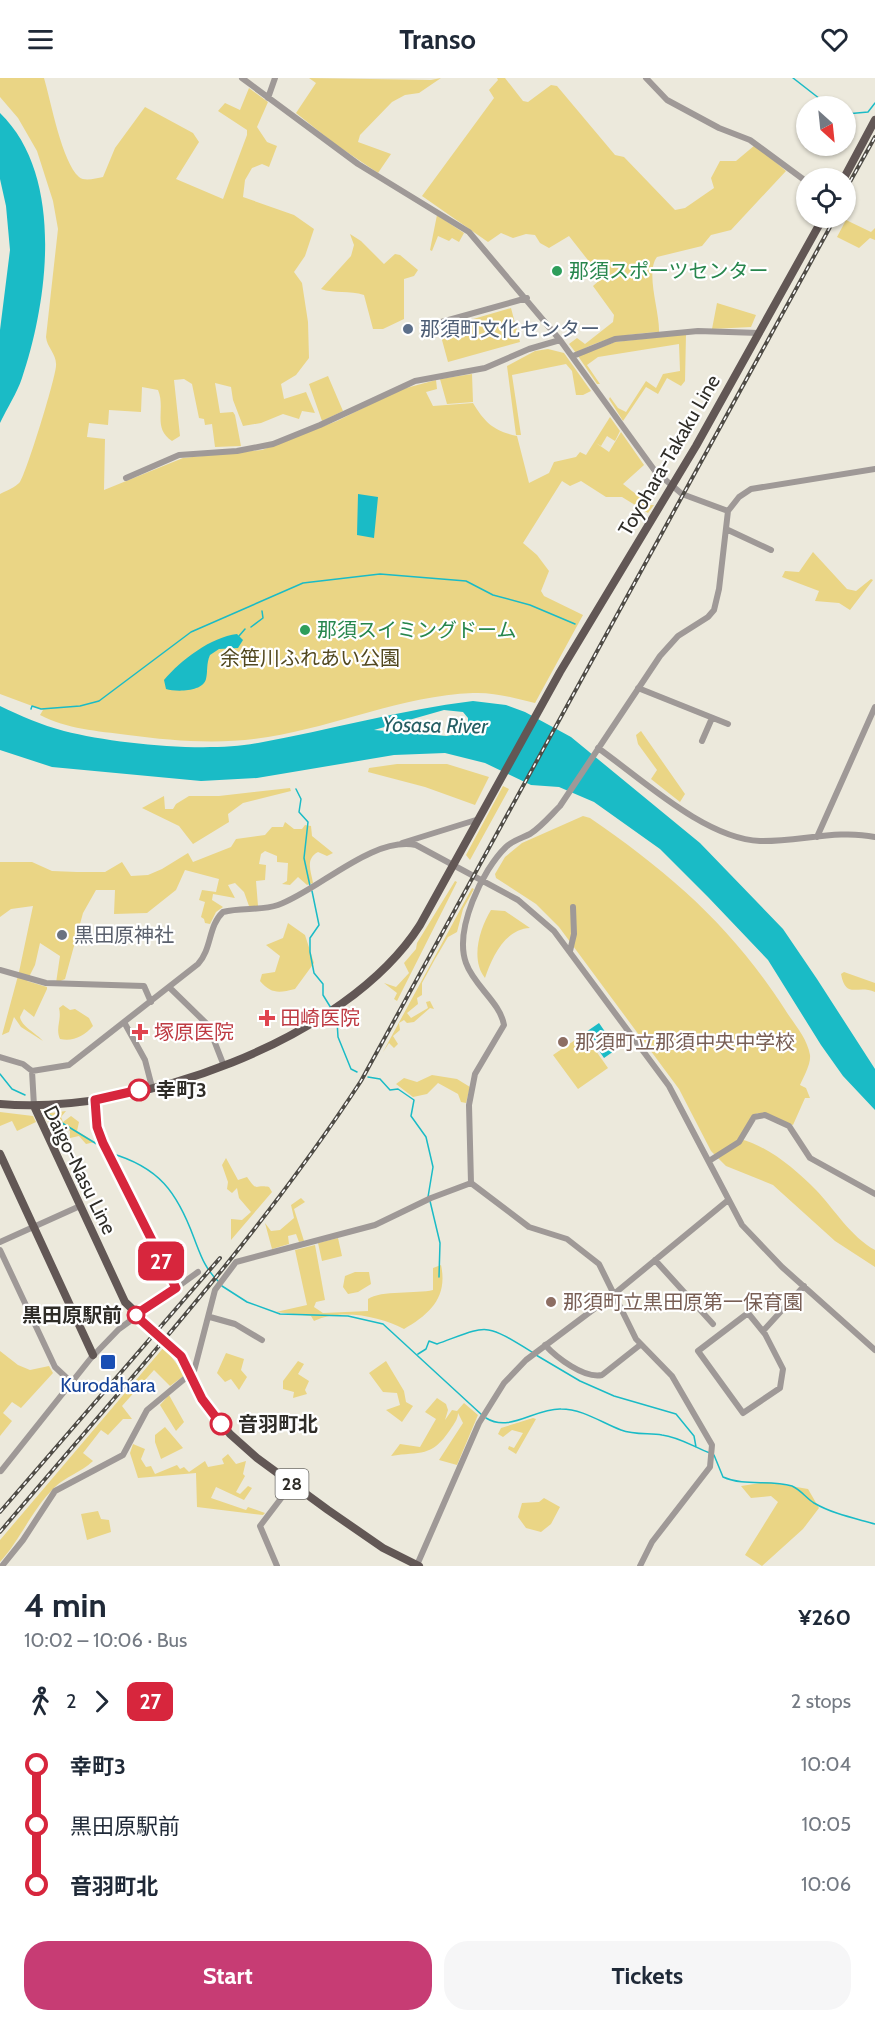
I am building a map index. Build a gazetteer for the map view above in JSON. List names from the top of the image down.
{
  "streets": {
    "main road": ["Toyohara-Takaku Line", "Daigo-Nasu Line", "28"]
  },
  "water": ["Yosasa River"],
  "parks": ["余笹川ふれあい公園"],
  "places": {
    "other": [
      "那須スポーツセンター",
      "那須町文化センター",
      "那須スイミングドーム",
      "黒田原神社",
      "那須町立那須中央中学校",
      "幸町3",
      "那須町立黒田原第一保育園",
      "黒田原駅前",
      "音羽町北"
    ],
    "health": ["田崎医院", "塚原医院"],
    "transit": ["Kurodahara"]
  },
  "lines": ["bus line 27"],
  "north": "bottom right",
  "page": {
    "header": "Transo",
    "on_map": "27",
    "heading": ["4 min", "10:02 – 10:06 · Bus", "¥260"],
    "legs": ["2", "27", "2 stops"],
    "list": [
      {
        "name": "幸町3",
        "value": "10:04"
      },
      {
        "name": "黒田原駅前",
        "value": "10:05"
      },
      {
        "name": "音羽町北",
        "value": "10:06"
      }
    ],
    "buttons": ["Start", "Tickets"]
  }
}
